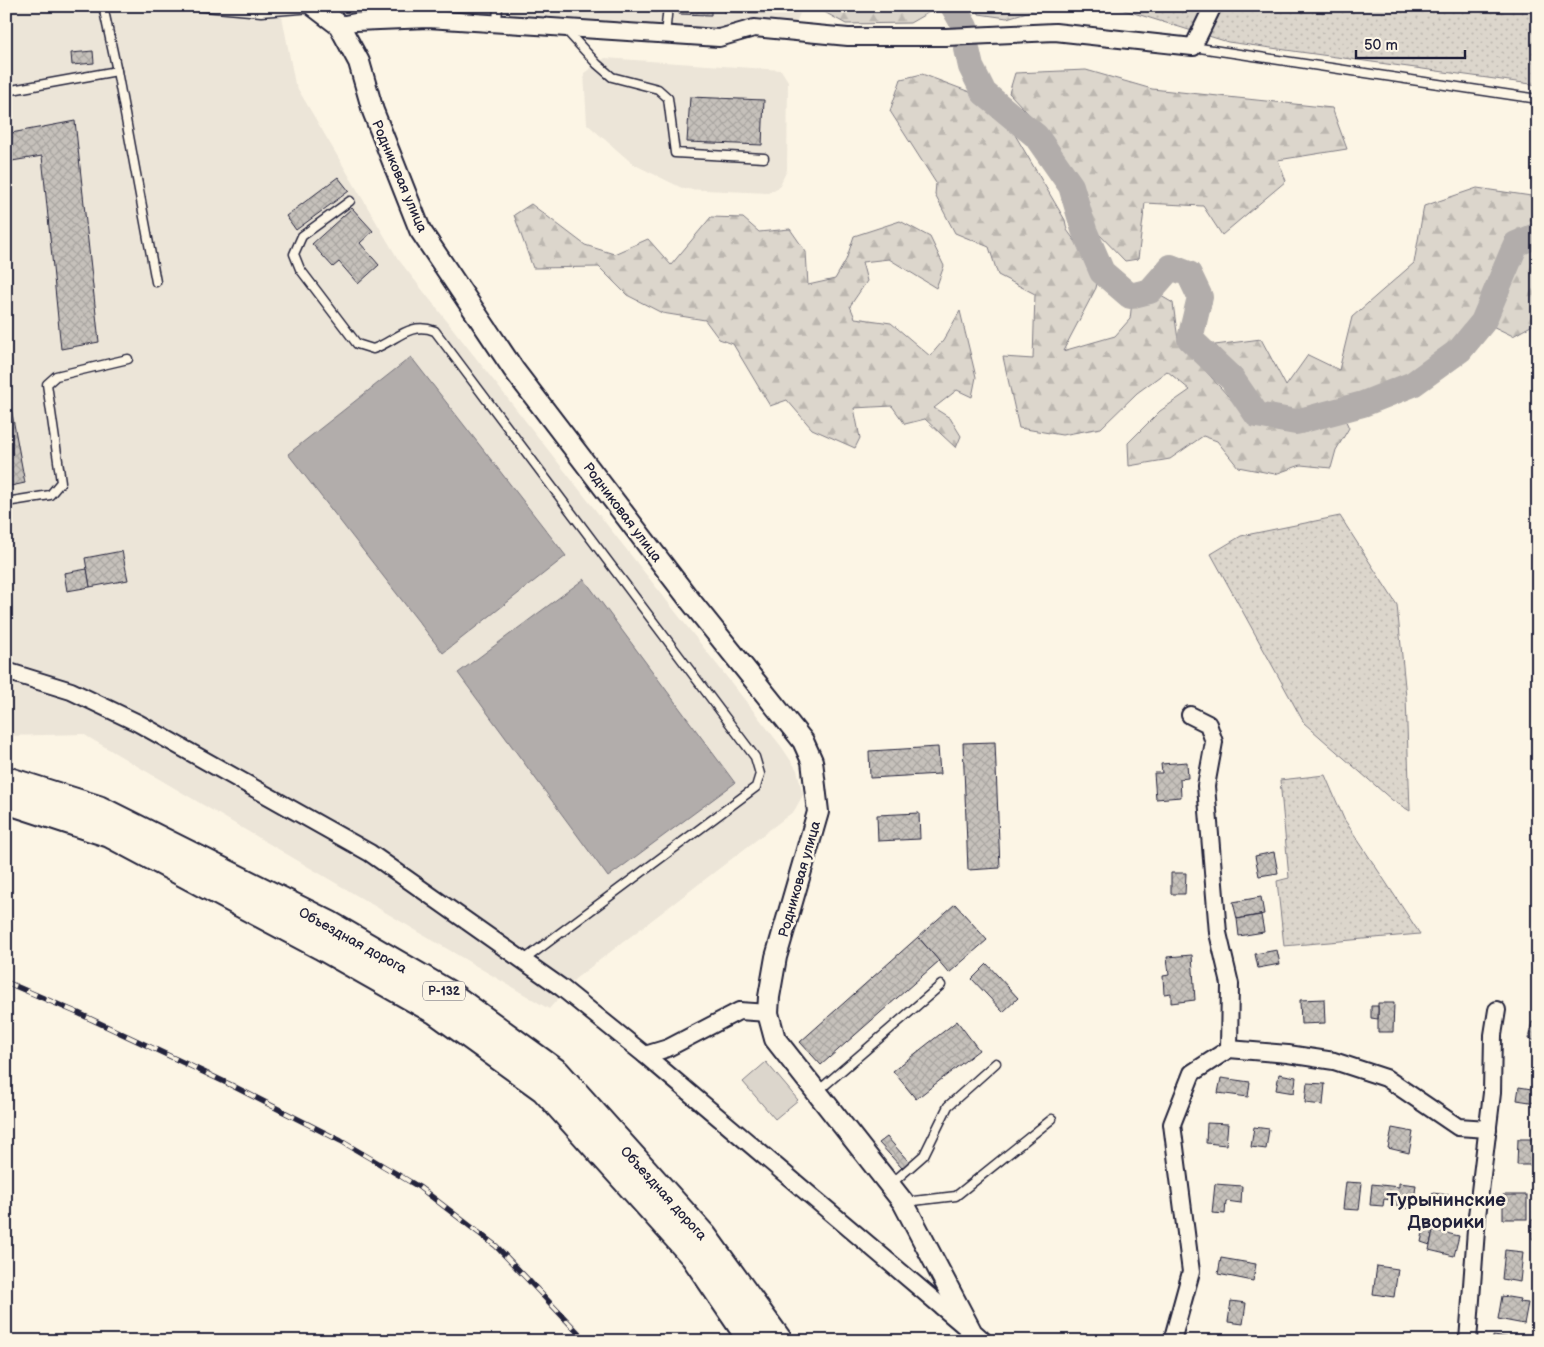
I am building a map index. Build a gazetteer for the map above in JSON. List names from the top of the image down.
{
  "streets": {
    "highway": ["Объездная дорога", "Р-132"],
    "street": ["Родниковая улица"]
  },
  "districts": ["Турынинские Дворики"],
  "scale_bar": "50 m"
}
